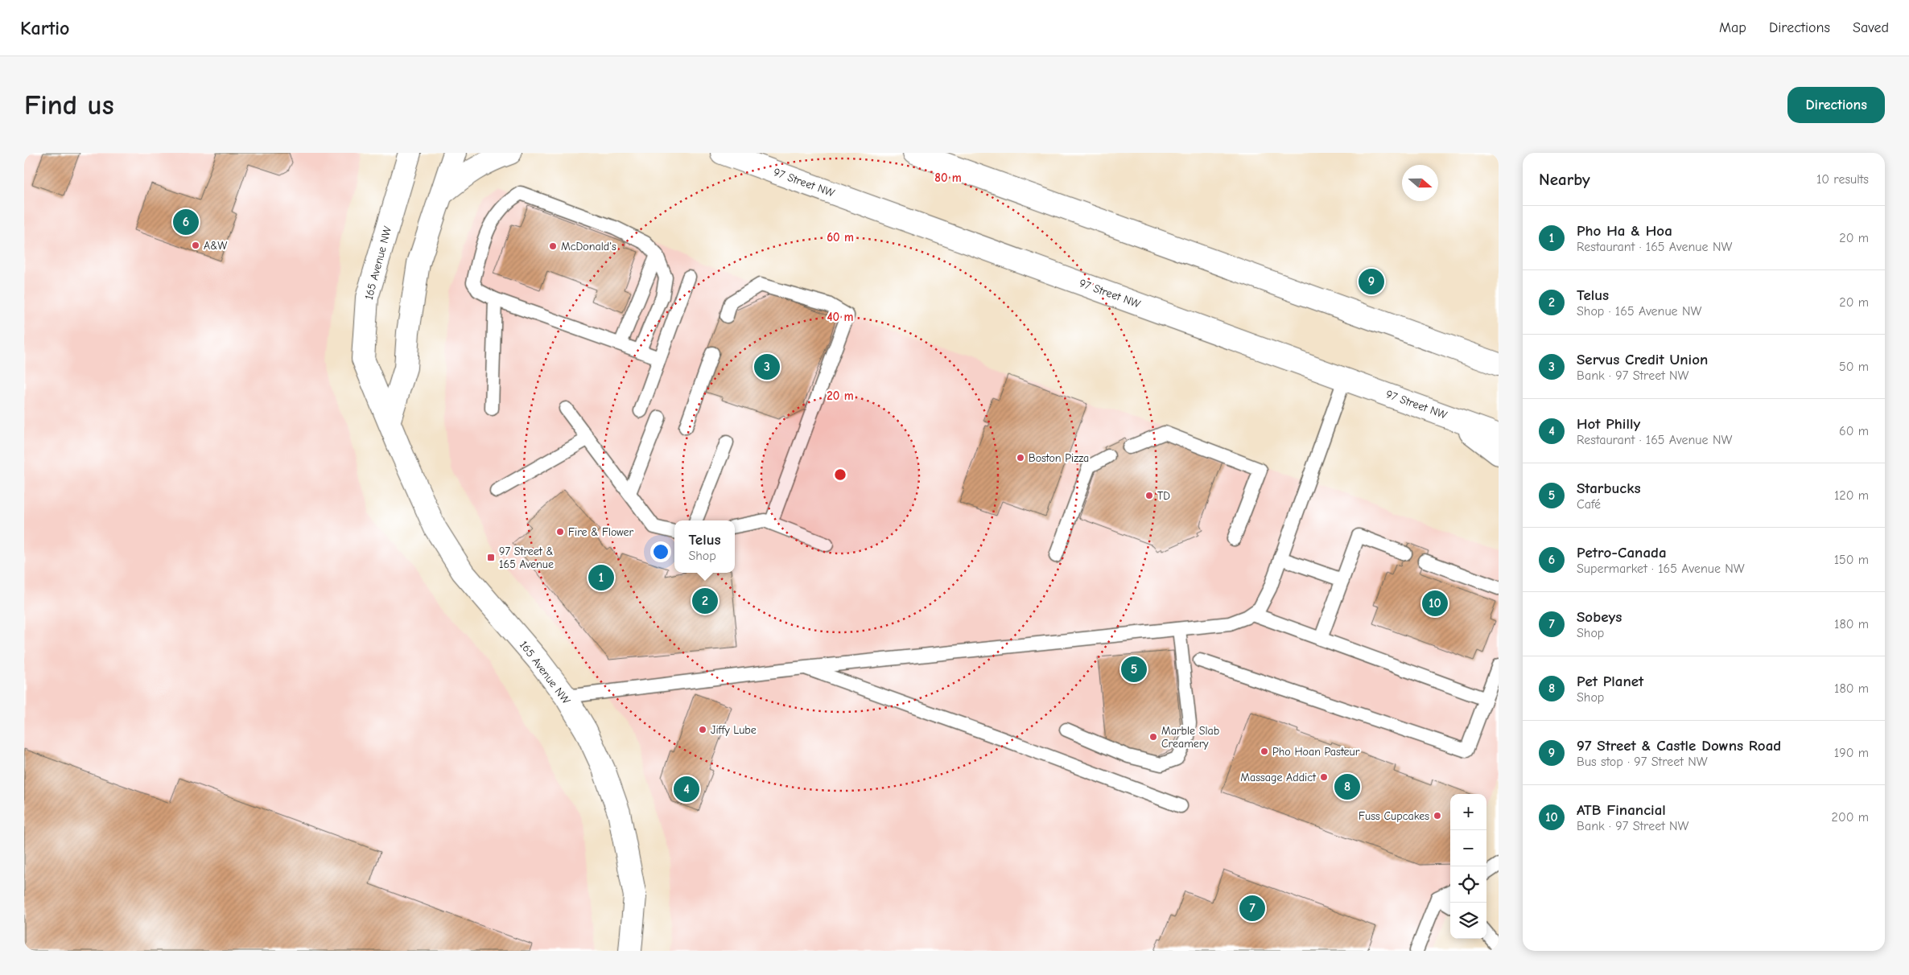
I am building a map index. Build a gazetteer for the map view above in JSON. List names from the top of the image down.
{
  "streets": {
    "main road": ["97 Street NW", "165 Avenue NW"]
  },
  "places": {
    "other": [
      "A&W",
      "McDonald's",
      "Boston Pizza",
      "TD",
      "Fire & Flower",
      "Jiffy Lube",
      "Marble Slab Creamery",
      "Pho Hoan Pasteur",
      "Massage Addict",
      "Fuss Cupcakes"
    ],
    "transit": ["97 Street & 165 Avenue"]
  },
  "north": "right",
  "page": {
    "header": "Kartio",
    "nav": ["Map", "Directions", "Saved"],
    "buttons": "Directions",
    "title": "Find us",
    "heading": ["Nearby", "10 results"],
    "list": [
      {
        "mark": "1",
        "name": "Pho Ha & Hoa",
        "note": "Restaurant · 165 Avenue NW",
        "value": "20 m"
      },
      {
        "mark": "2",
        "name": "Telus",
        "note": "Shop · 165 Avenue NW",
        "value": "20 m"
      },
      {
        "mark": "3",
        "name": "Servus Credit Union",
        "note": "Bank · 97 Street NW",
        "value": "50 m"
      },
      {
        "mark": "4",
        "name": "Hot Philly",
        "note": "Restaurant · 165 Avenue NW",
        "value": "60 m"
      },
      {
        "mark": "5",
        "name": "Starbucks",
        "note": "Café",
        "value": "120 m"
      },
      {
        "mark": "6",
        "name": "Petro-Canada",
        "note": "Supermarket · 165 Avenue NW",
        "value": "150 m"
      },
      {
        "mark": "7",
        "name": "Sobeys",
        "note": "Shop",
        "value": "180 m"
      },
      {
        "mark": "8",
        "name": "Pet Planet",
        "note": "Shop",
        "value": "180 m"
      },
      {
        "mark": "9",
        "name": "97 Street & Castle Downs Road",
        "note": "Bus stop · 97 Street NW",
        "value": "190 m"
      },
      {
        "mark": "10",
        "name": "ATB Financial",
        "note": "Bank · 97 Street NW",
        "value": "200 m"
      }
    ],
    "pins": [
      "6",
      "9",
      "3",
      "1",
      "2",
      "10",
      "5",
      "8",
      "4",
      "7"
    ],
    "popup": ["Telus", "Shop"],
    "map_buttons": ["+", "−"]
  },
  "rings": [
    "80 m",
    "60 m",
    "40 m",
    "20 m"
  ]
}
